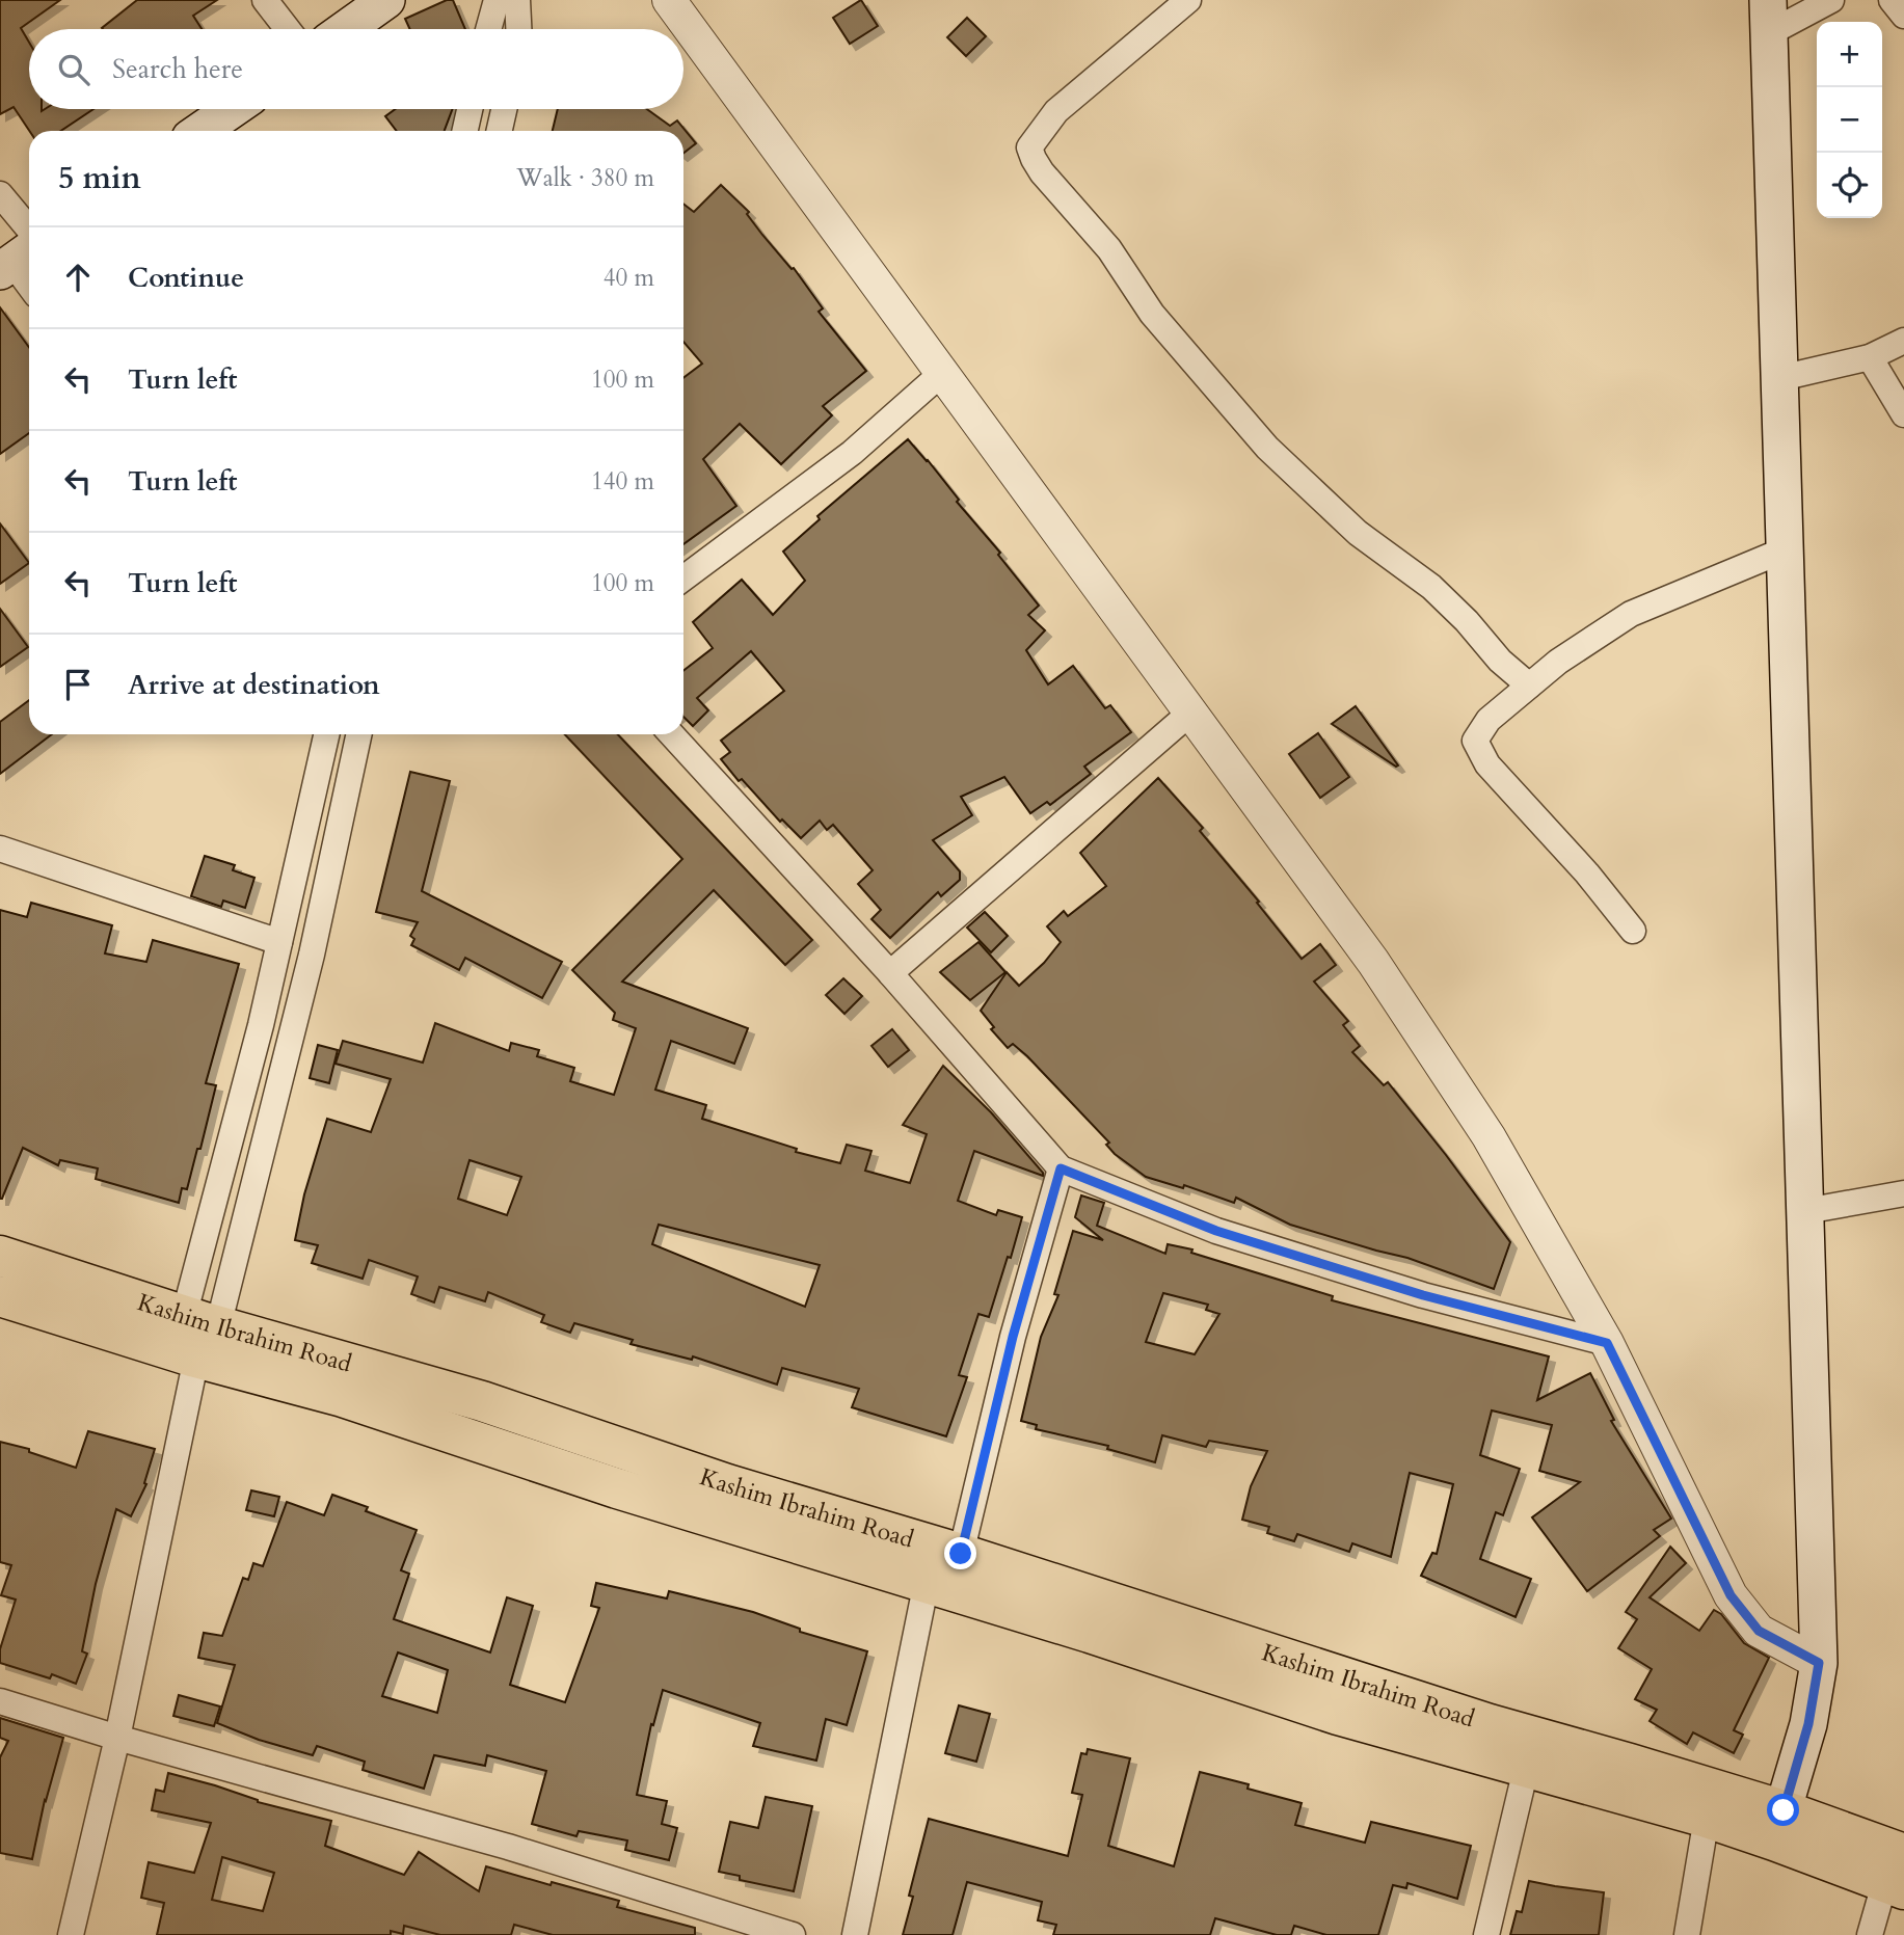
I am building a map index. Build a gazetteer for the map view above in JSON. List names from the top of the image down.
{
  "streets": {
    "highway": ["Kashim Ibrahim Road"]
  },
  "page": {
    "map_buttons": ["+", "−"],
    "search": "Search here",
    "heading": ["5 min", "Walk · 380 m"],
    "list": [
      ["Continue", "40 m"],
      ["Turn left", "100 m"],
      ["Turn left", "140 m"],
      ["Turn left", "100 m"],
      "Arrive at destination"
    ]
  }
}
